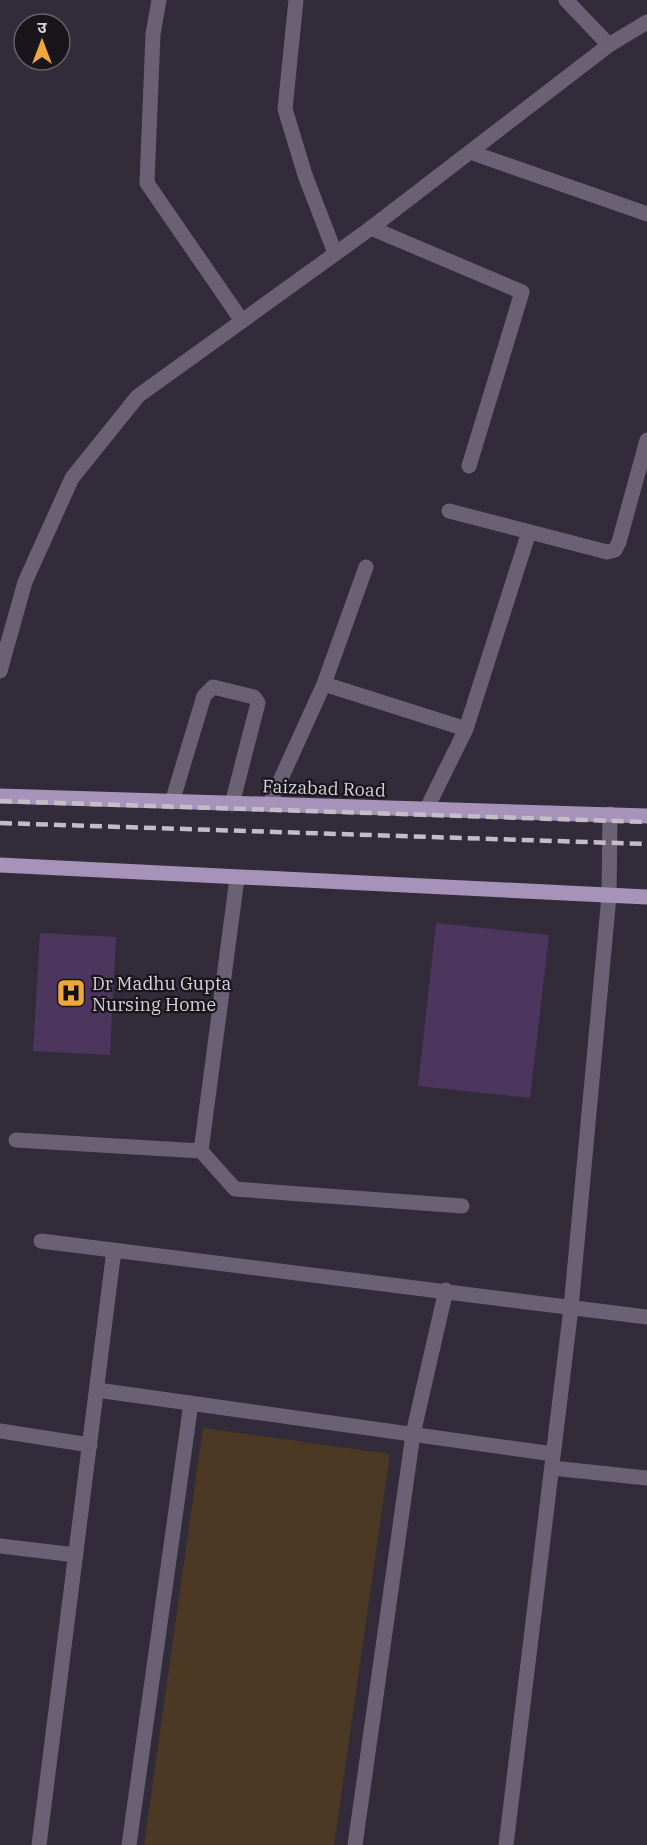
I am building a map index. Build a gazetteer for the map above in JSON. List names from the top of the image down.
{
  "streets": {
    "main road": ["Faizabad Road"]
  },
  "places": {
    "hospital": ["Dr Madhu Gupta Nursing Home"]
  },
  "north": "top"
}
